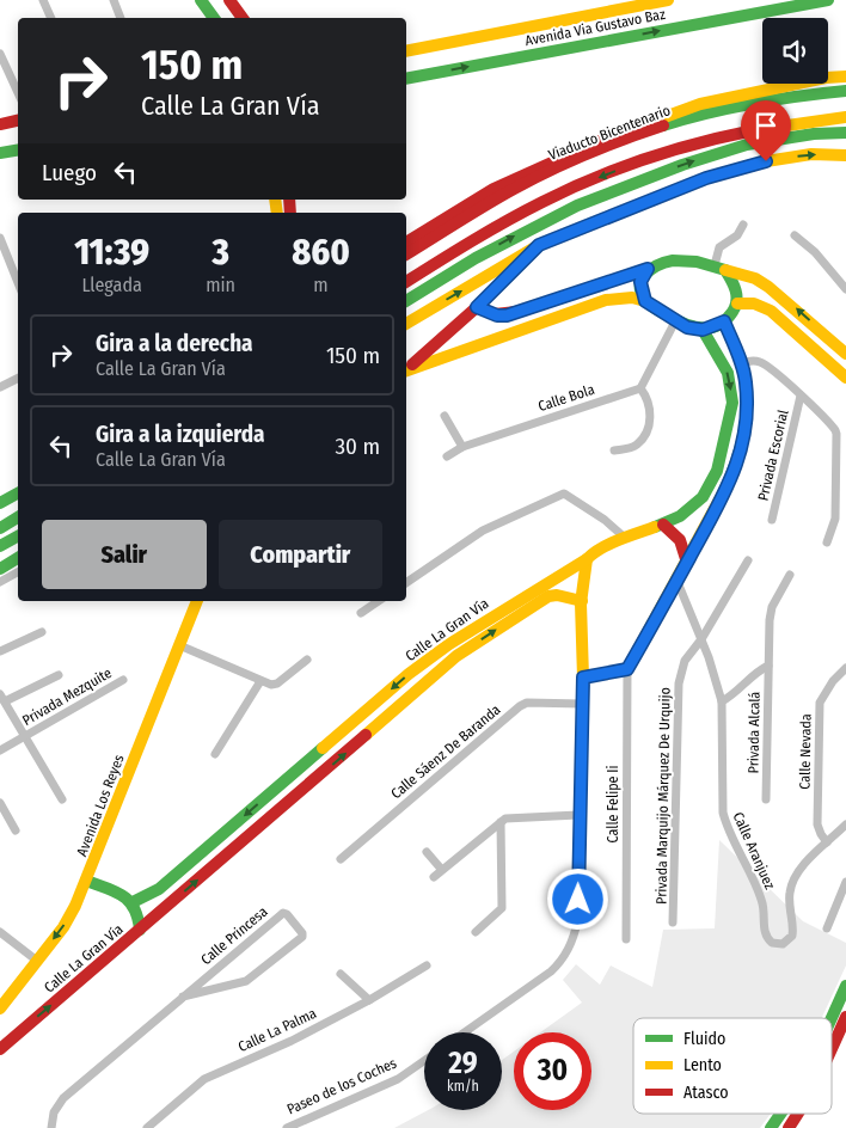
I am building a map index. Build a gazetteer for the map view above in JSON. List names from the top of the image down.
{
  "streets": {
    "main road": [
      "Avenida Via Gustavo Baz",
      "Viaducto Bicentenario",
      "Calle La Gran Vía",
      "Avenida Los Reyes"
    ],
    "street": [
      "Calle Bola",
      "Privada Escorial",
      "Privada Mezquite",
      "Privada Alcalá",
      "Calle Sáenz De Baranda",
      "Calle Nevada",
      "Privada Marquijo Márquez De Urquijo",
      "Calle Felipe Ii",
      "Calle Aranjuez",
      "Calle Princesa",
      "Calle La Palma",
      "Paseo de los Coches"
    ]
  },
  "crossings": [
    ["Privada Alcalá", "Calle Aranjuez"],
    ["Calle Nevada", "Calle Aranjuez"],
    ["Privada Marquijo Márquez De Urquijo", "Calle Aranjuez"]
  ],
  "legend": ["Fluido", "Lento", "Atasco"],
  "page": {
    "turn": ["150 m", "Calle La Gran Vía"],
    "then": "Luego",
    "eta": [
      "11:39",
      "Llegada",
      "3",
      "min",
      "860",
      "m"
    ],
    "list": [
      {
        "name": "Gira a la derecha",
        "note": "Calle La Gran Vía",
        "value": "150 m"
      },
      {
        "name": "Gira a la izquierda",
        "note": "Calle La Gran Vía",
        "value": "30 m"
      }
    ],
    "buttons": ["Salir", "Compartir"],
    "speed": "29 km/h",
    "limit": "30"
  }
}
